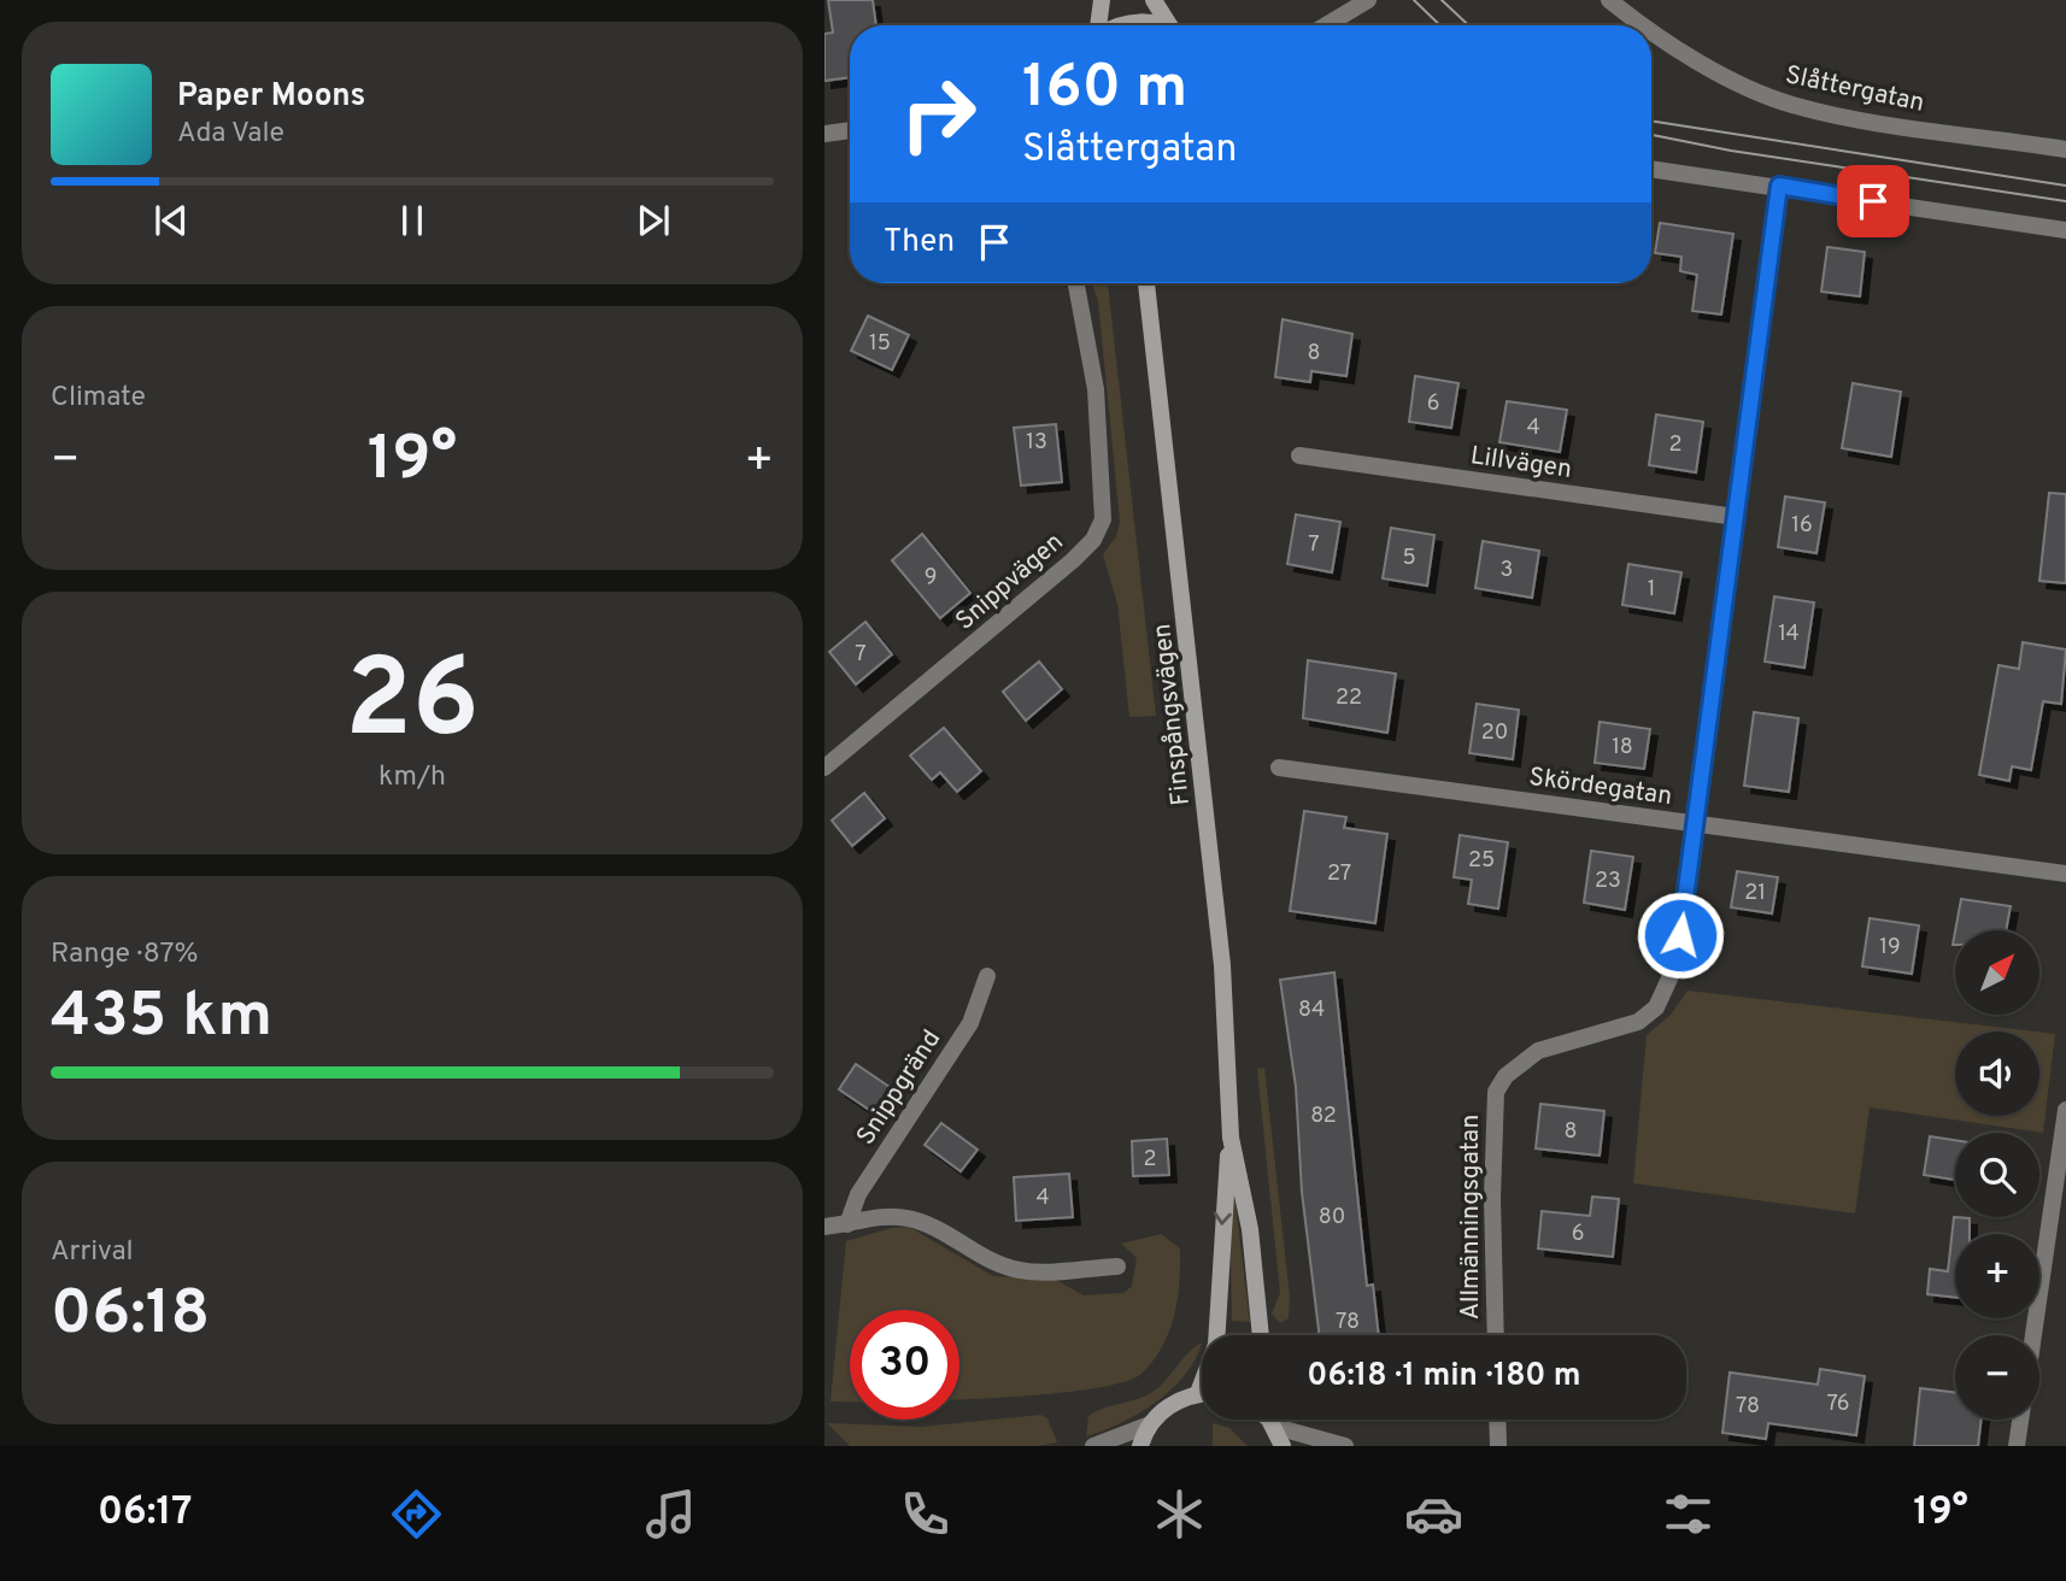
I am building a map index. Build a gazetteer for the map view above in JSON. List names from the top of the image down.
{
  "streets": {
    "main road": ["Finspångsvägen"],
    "street": [
      "Slåttergatan",
      "Lillvägen",
      "Snippvägen",
      "Skördegatan",
      "Snippgränd",
      "Allmänningsgatan"
    ]
  },
  "crossings": [
    ["Lillvägen", "Allmänningsgatan"],
    ["Skördegatan", "Allmänningsgatan"]
  ],
  "house_numbers": [
    "15",
    "8",
    "6",
    "4",
    "13",
    "2",
    "16",
    "7",
    "5",
    "3",
    "9",
    "1",
    "14",
    "7",
    "22",
    "20",
    "18",
    "25",
    "27",
    "23",
    "21",
    "19",
    "84",
    "82",
    "8",
    "2",
    "4",
    "80",
    "6",
    "78",
    "76",
    "78"
  ],
  "north": "top right",
  "page": {
    "turn": ["160 m", "Slåttergatan"],
    "song": ["Paper Moons", "Ada Vale"],
    "then": "Then",
    "tile": [
      "Climate",
      ["26", "km/h"],
      ["Range · 87%", "435 km"],
      ["Arrival", "06:18"]
    ],
    "heat": ["−", "19°", "+"],
    "map_buttons": ["+", "−"],
    "limit": "30",
    "trip": "06:18 · 1 min · 180 m",
    "tabs": ["06:17", "19°"]
  }
}
